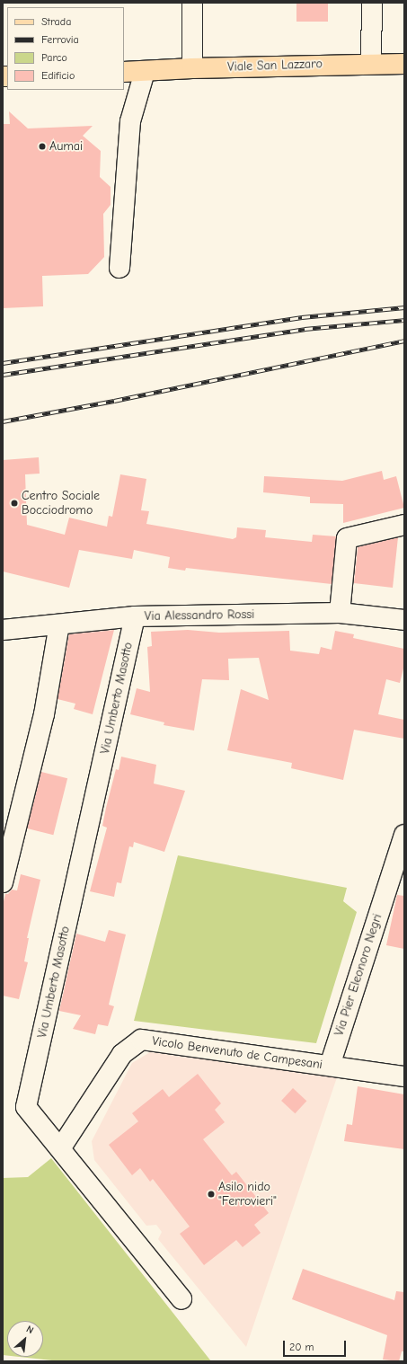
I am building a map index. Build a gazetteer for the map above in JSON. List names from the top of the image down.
{
  "streets": {
    "main road": ["Viale San Lazzaro"],
    "street": [
      "Via Alessandro Rossi",
      "Via Umberto Masotto",
      "Via Pier Eleonoro Negri",
      "Vicolo Benvenuto de Campesani"
    ]
  },
  "crossings": [
    ["Via Alessandro Rossi", "Via Umberto Masotto"],
    ["Via Umberto Masotto", "Vicolo Benvenuto de Campesani"],
    ["Via Pier Eleonoro Negri", "Vicolo Benvenuto de Campesani"]
  ],
  "places": ["Aumai", "Centro Sociale Bocciodromo", "Asilo nido \"Ferrovieri\""],
  "legend": [
    "Strada",
    "Ferrovia",
    "Parco",
    "Edificio"
  ],
  "scale_bar": "20 m",
  "north": "top right"
}
